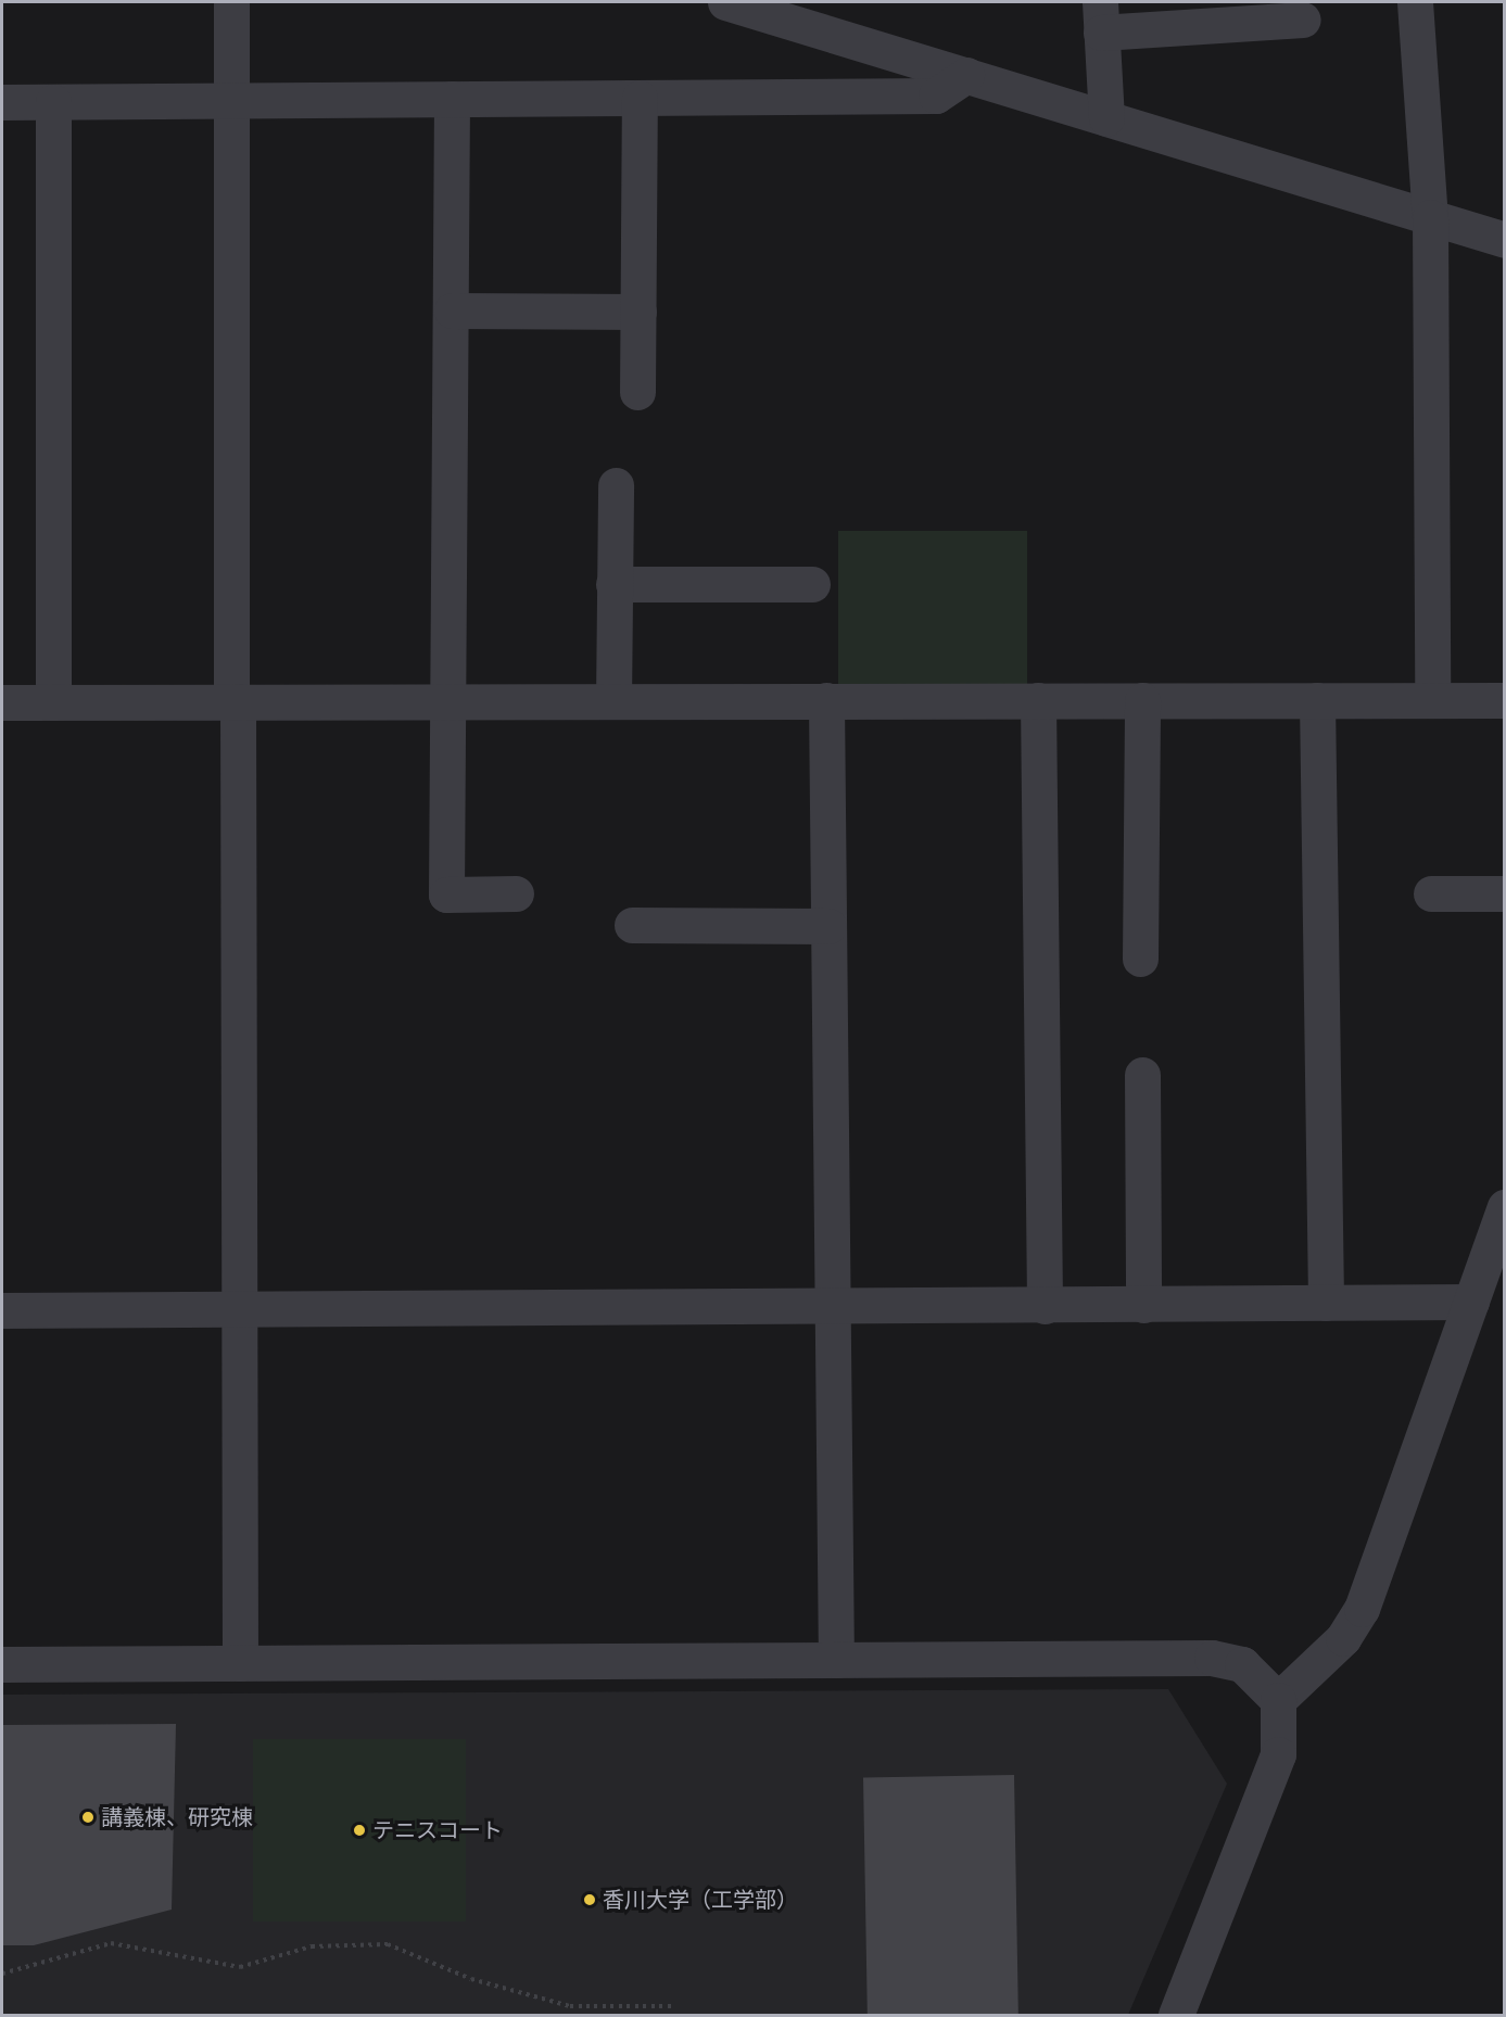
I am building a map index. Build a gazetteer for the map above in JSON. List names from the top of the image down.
{
  "places": ["講義棟、研究棟", "テニスコート", "香川大学（工学部）"]
}
